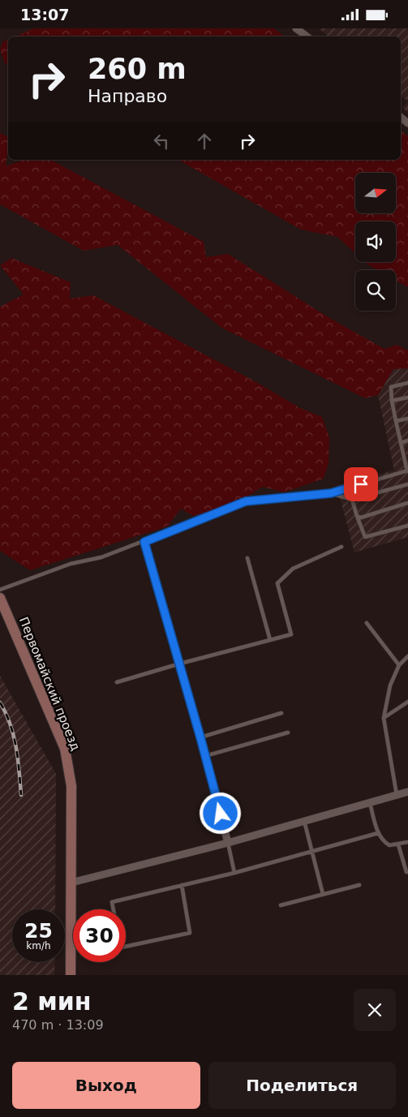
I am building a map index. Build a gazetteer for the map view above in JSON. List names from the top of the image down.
{
  "streets": {
    "main road": ["Первомайский проезд"]
  },
  "north": "right",
  "page": {
    "status": "13:07",
    "turn": ["260 m", "Направо"],
    "speed": "25 km/h",
    "limit": "30",
    "heading": ["2 мин", "470 m · 13:09"],
    "buttons": ["Выход", "Поделиться"]
  }
}
